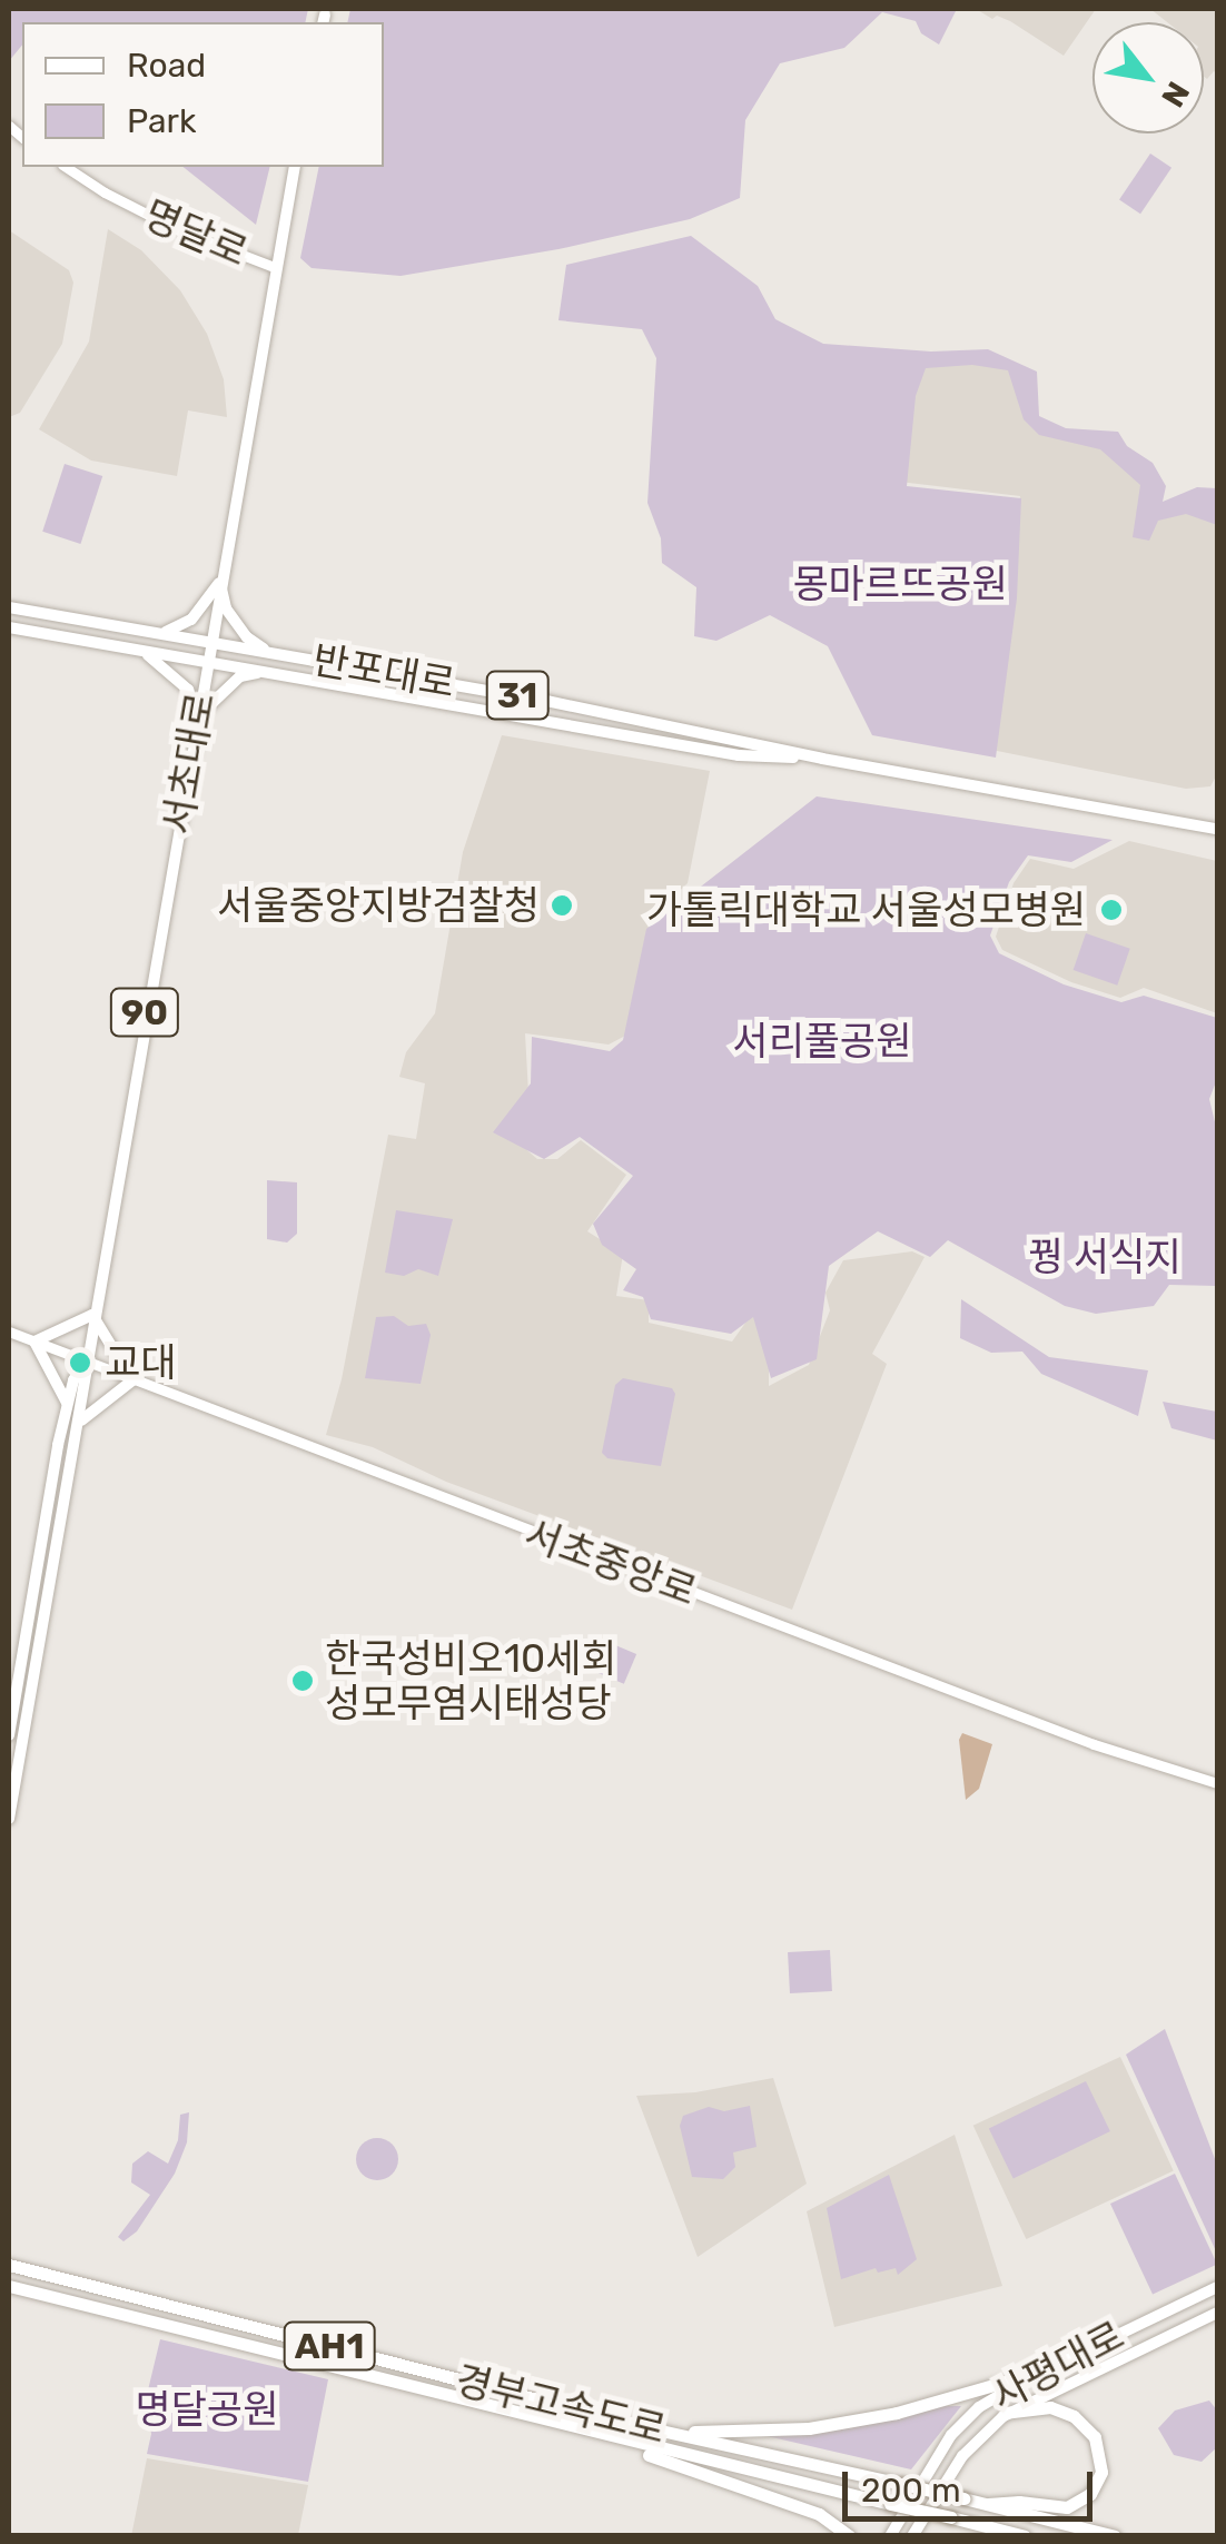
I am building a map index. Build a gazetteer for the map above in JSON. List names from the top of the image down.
{
  "streets": {
    "highway": ["AH1", "경부고속도로"],
    "main road": [
      "명달로",
      "반포대로",
      "31",
      "서초대로",
      "90",
      "서초중앙로",
      "사평대로"
    ]
  },
  "crossings": [
    ["명달로", "서초대로"],
    ["반포대로", "서초대로"],
    ["서초대로", "서초중앙로"]
  ],
  "parks": [
    "몽마르뜨공원",
    "서리풀공원",
    "꿩 서식지",
    "명달공원"
  ],
  "places": [
    "서울중앙지방검찰청",
    "가톨릭대학교 서울성모병원",
    "교대",
    "한국성비오10세회 성모무염시태성당"
  ],
  "legend": ["Road", "Park"],
  "scale_bar": "200 m",
  "north": "bottom right"
}
